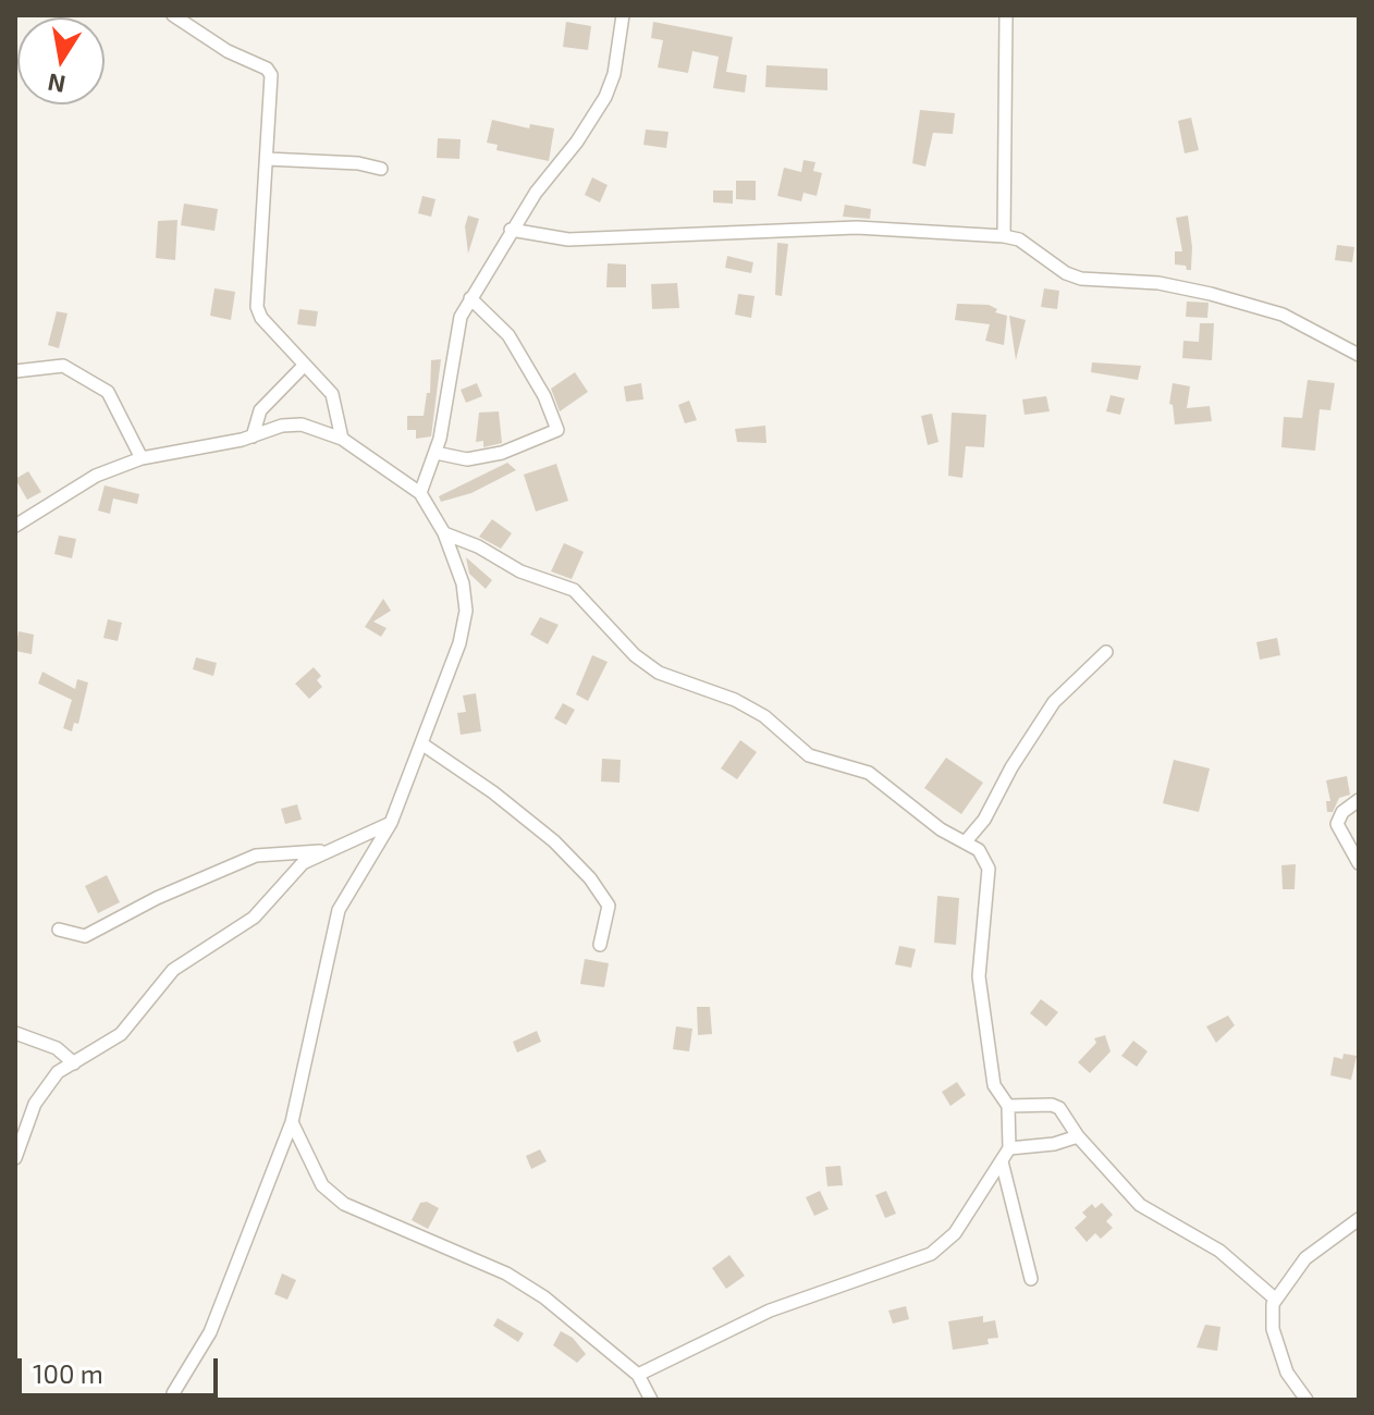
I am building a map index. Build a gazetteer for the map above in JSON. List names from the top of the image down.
{
  "scale_bar": "100 m",
  "north": "bottom"
}
